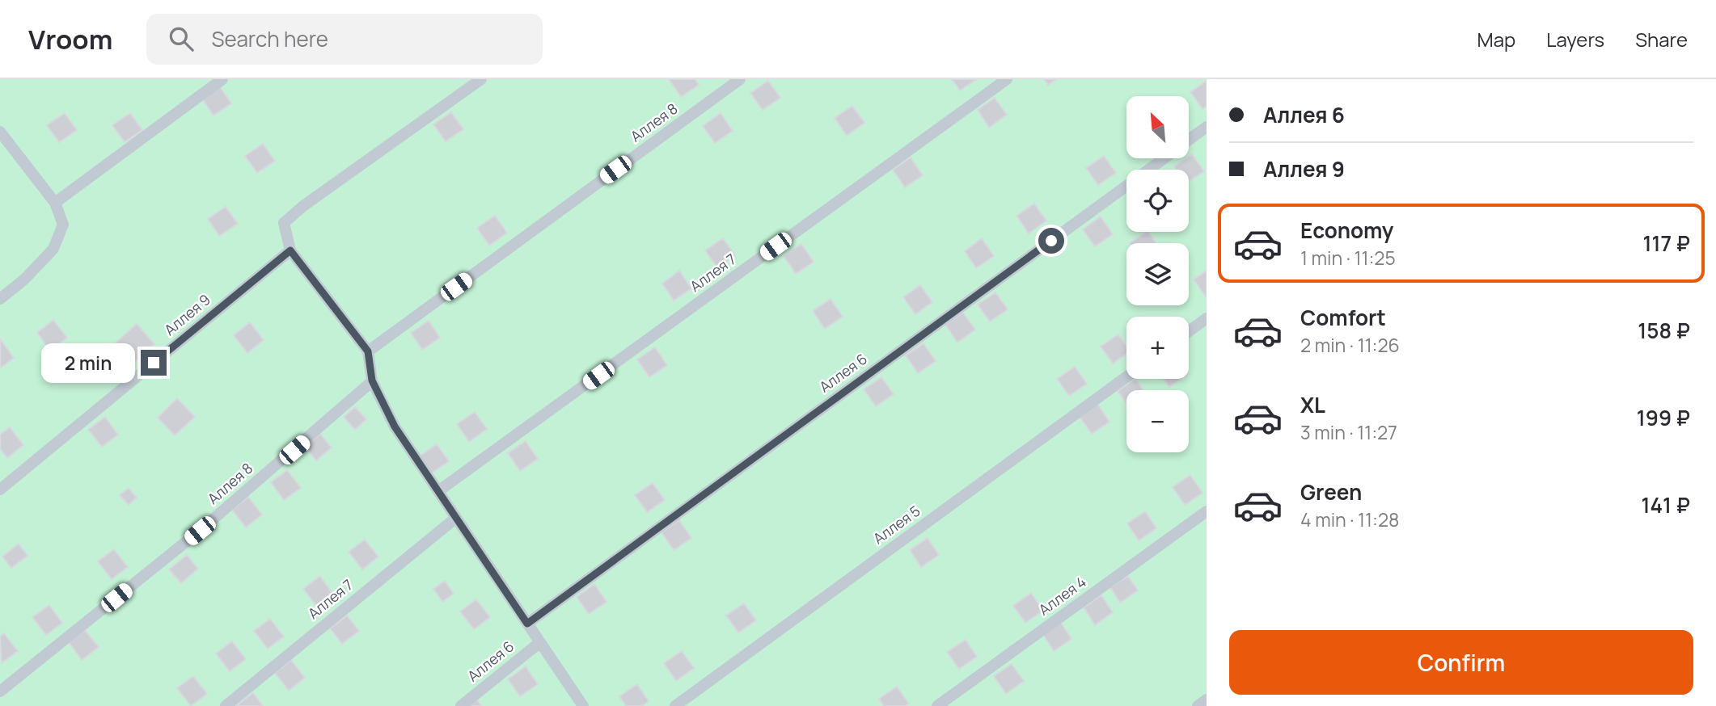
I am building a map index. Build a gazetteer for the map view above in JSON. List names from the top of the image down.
{
  "streets": {
    "lane": [
      "Аллея 8",
      "Аллея 7",
      "Аллея 9",
      "Аллея 6",
      "Аллея 5",
      "Аллея 4"
    ]
  },
  "north": "top left",
  "page": {
    "header": "Vroom",
    "search": "Search here",
    "nav": ["Map", "Layers", "Share"],
    "banner": ["Аллея 6", "Аллея 9"],
    "map_buttons": ["+", "−"],
    "list": [
      {
        "name": "Economy",
        "note": "1 min · 11:25",
        "value": "117 ₽"
      },
      {
        "name": "Comfort",
        "note": "2 min · 11:26",
        "value": "158 ₽"
      },
      {
        "name": "XL",
        "note": "3 min · 11:27",
        "value": "199 ₽"
      },
      {
        "name": "Green",
        "note": "4 min · 11:28",
        "value": "141 ₽"
      }
    ],
    "bubble": "2 min",
    "buttons": "Confirm"
  }
}
